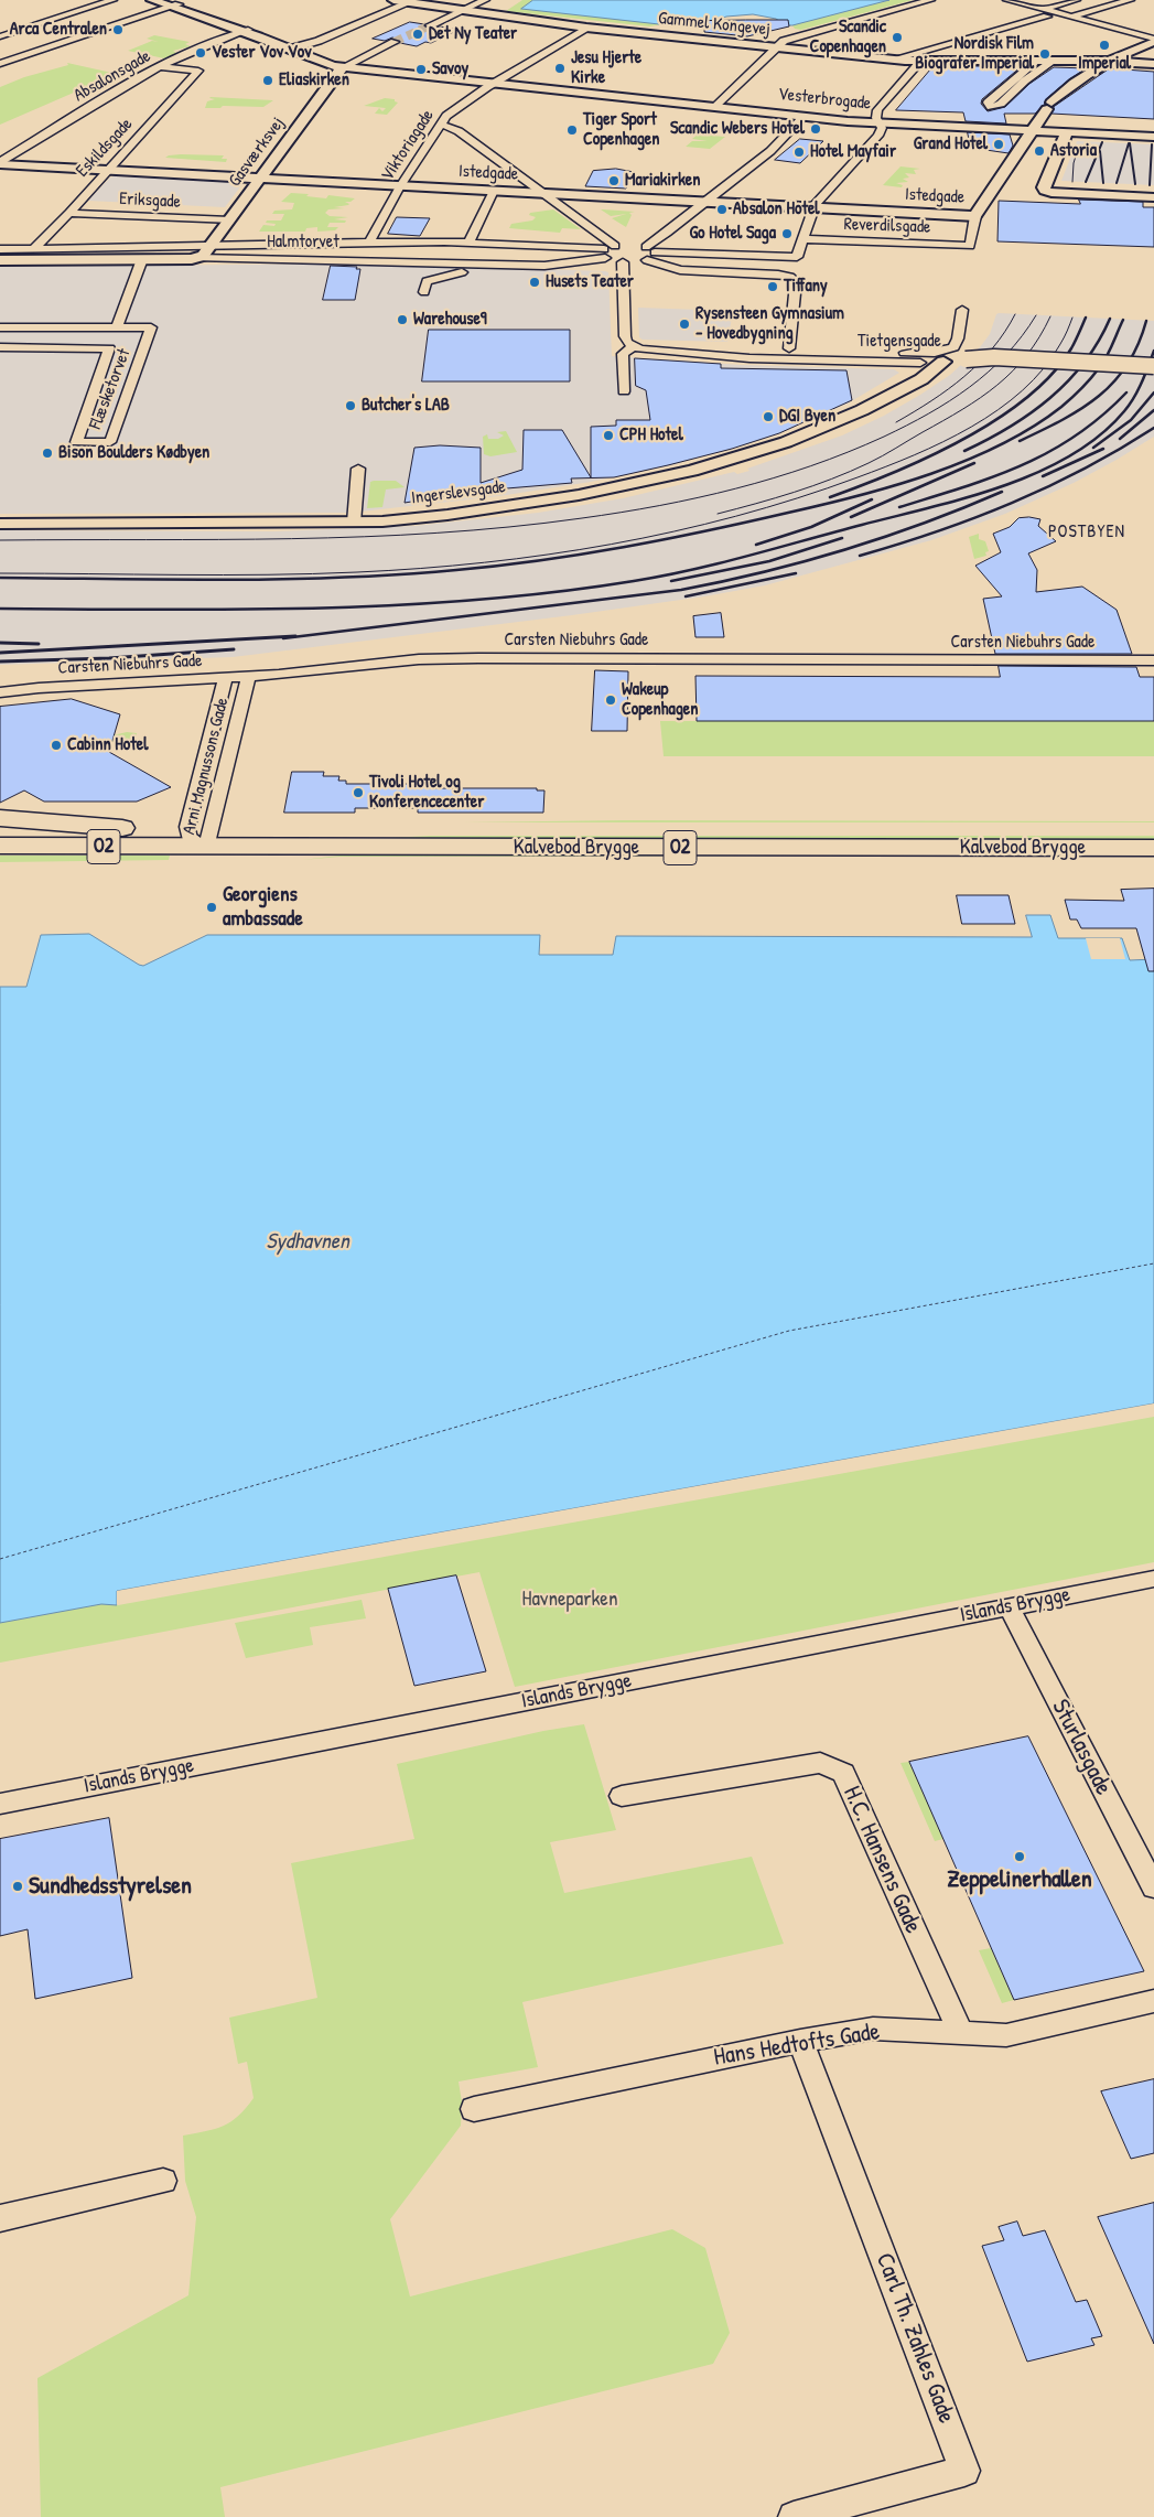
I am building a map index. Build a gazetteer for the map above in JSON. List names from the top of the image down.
{
  "streets": {
    "main road": ["O2", "Kalvebod Brygge"],
    "street": [
      "Gammel Kongevej",
      "Absalonsgade",
      "Vesterbrogade",
      "Viktoriagade",
      "Eskildsgade",
      "Gasværksvej",
      "Istedgade",
      "Eriksgade",
      "Reverdilsgade",
      "Halmtorvet",
      "Tietgensgade",
      "Flæsketorvet",
      "Ingerslevsgade",
      "Carsten Niebuhrs Gade",
      "Arni Magnussons Gade",
      "Islands Brygge",
      "Sturlasgade",
      "H.C. Hansens Gade",
      "Hans Hedtofts Gade",
      "Carl Th. Zahles Gade"
    ]
  },
  "crossings": [
    ["Gammel Kongevej", "Viktoriagade"],
    ["Absalonsgade", "Vesterbrogade"],
    ["Absalonsgade", "Eskildsgade"],
    ["Absalonsgade", "Istedgade"],
    ["Vesterbrogade", "Viktoriagade"],
    ["Vesterbrogade", "Gasværksvej"],
    ["Viktoriagade", "Istedgade"],
    ["Viktoriagade", "Halmtorvet"],
    ["Eskildsgade", "Istedgade"],
    ["Eskildsgade", "Eriksgade"],
    ["Eskildsgade", "Halmtorvet"],
    ["Gasværksvej", "Istedgade"],
    ["Gasværksvej", "Eriksgade"],
    ["Gasværksvej", "Halmtorvet"],
    ["Istedgade", "Reverdilsgade"],
    ["Tietgensgade", "Ingerslevsgade"],
    ["Carsten Niebuhrs Gade", "Arni Magnussons Gade"],
    ["Arni Magnussons Gade", "Kalvebod Brygge"],
    ["Islands Brygge", "Sturlasgade"],
    ["H.C. Hansens Gade", "Hans Hedtofts Gade"],
    ["Hans Hedtofts Gade", "Carl Th. Zahles Gade"]
  ],
  "districts": ["POSTBYEN"],
  "water": ["Sydhavnen"],
  "parks": ["Havneparken"],
  "places": [
    "Arca Centralen",
    "Det Ny Teater",
    "Scandic Copenhagen",
    "Imperial",
    "Vester Vov Vov",
    "Nordisk Film Biografer Imperial",
    "Jesu Hjerte Kirke",
    "Savoy",
    "Eliaskirken",
    "Scandic Webers Hotel",
    "Tiger Sport Copenhagen",
    "Grand Hotel",
    "Astoria",
    "Hotel Mayfair",
    "Mariakirken",
    "Absalon Hotel",
    "Go Hotel Saga",
    "Husets Teater",
    "Tiffany",
    "Warehouse9",
    "Rysensteen Gymnasium - Hovedbygning",
    "Butcher's LAB",
    "DGI Byen",
    "CPH Hotel",
    "Bison Boulders Kødbyen",
    "Wakeup Copenhagen",
    "Cabinn Hotel",
    "Tivoli Hotel og Konferencecenter",
    "Georgiens ambassade",
    "Zeppelinerhallen",
    "Sundhedsstyrelsen"
  ]
}
